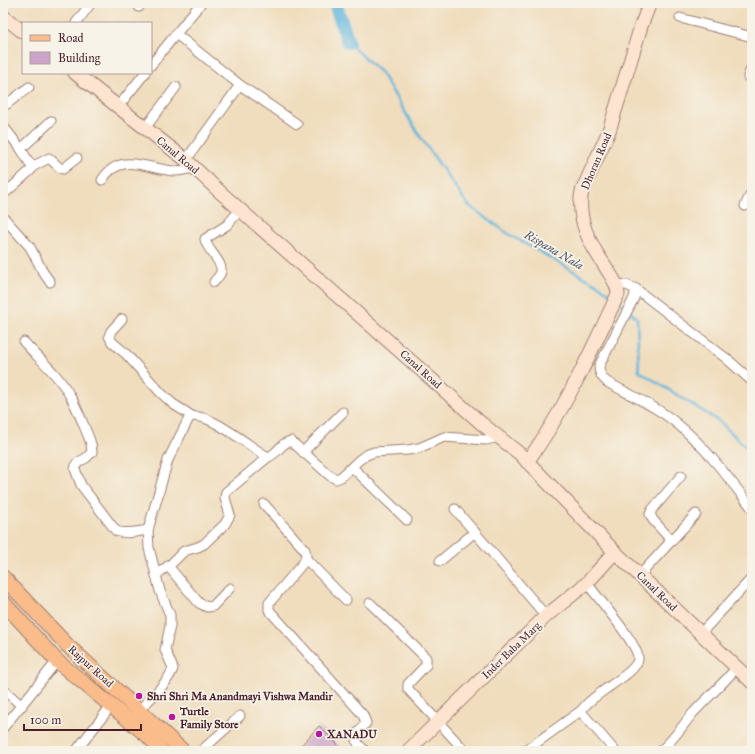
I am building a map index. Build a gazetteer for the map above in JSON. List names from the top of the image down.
{
  "streets": {
    "main road": ["Rajpur Road"],
    "street": ["Canal Road", "Dhoran Road", "Inder Baba Marg"]
  },
  "crossings": [
    ["Canal Road", "Inder Baba Marg"]
  ],
  "water": ["Rispana Nala"],
  "places": ["Shri Shri Ma Anandmayi Vishwa Mandir", "Turtle Family Store", "XANADU"],
  "legend": ["Road", "Building"],
  "scale_bar": "100 m"
}
